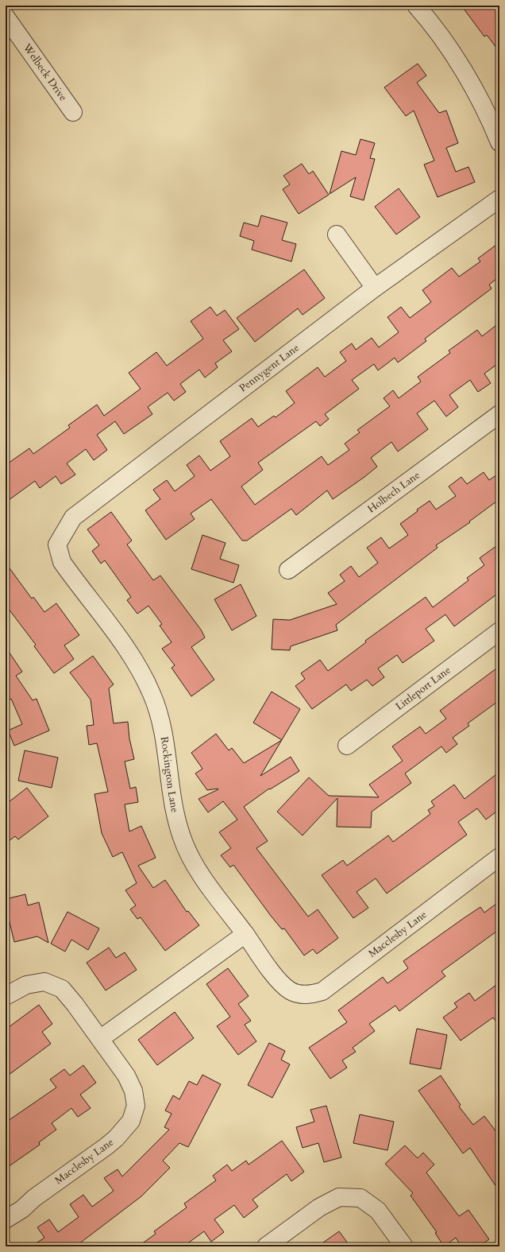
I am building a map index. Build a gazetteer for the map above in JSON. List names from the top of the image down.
{
  "streets": {
    "street": [
      "Welbeck Drive",
      "Pennygent Lane",
      "Holbech Lane",
      "Littleport Lane",
      "Rockington Lane",
      "Macclesby Lane"
    ]
  },
  "crossings": [
    ["Pennygent Lane", "Rockington Lane"],
    ["Rockington Lane", "Macclesby Lane"]
  ]
}
